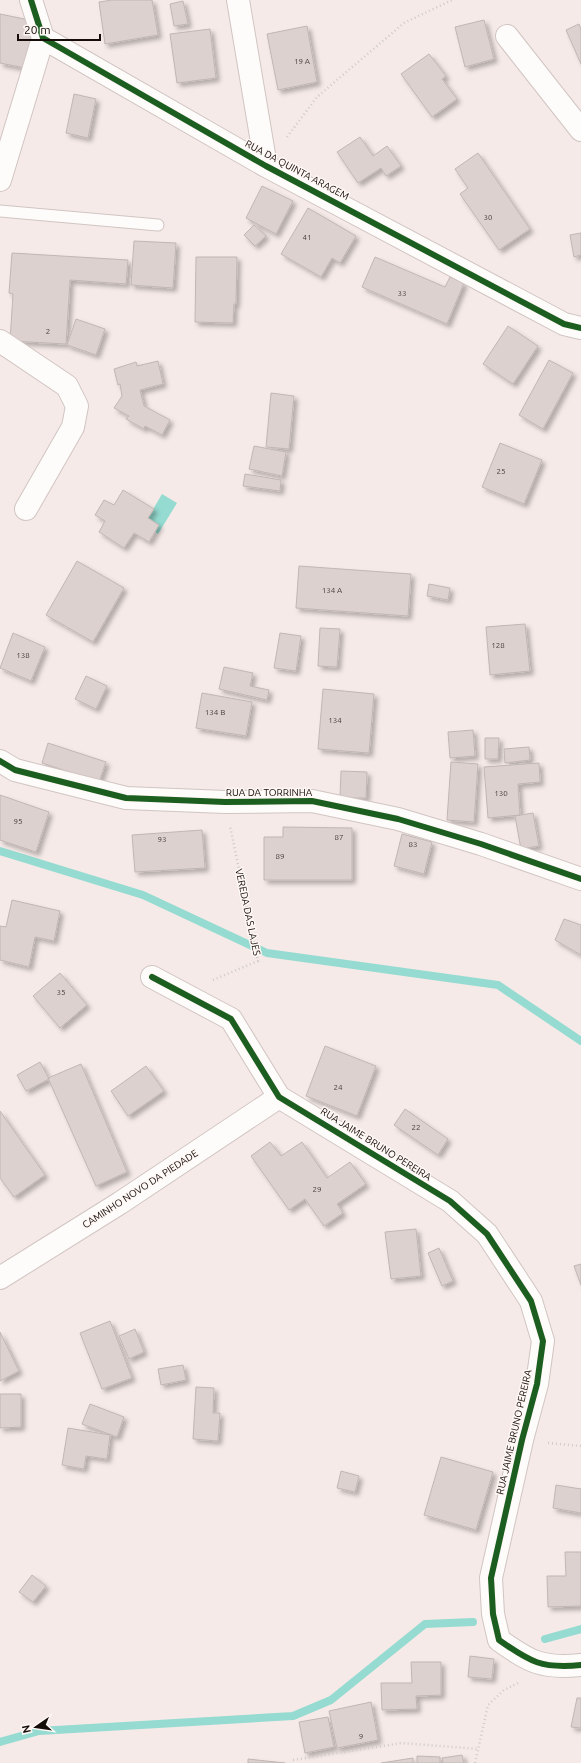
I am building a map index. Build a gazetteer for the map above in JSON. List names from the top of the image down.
{
  "streets": {
    "street": [
      "RUA DA QUINTA ARAGEM",
      "RUA DA TORRINHA",
      "RUA JAIME BRUNO PEREIRA",
      "CAMINHO NOVO DA PIEDADE"
    ],
    "path": ["VEREDA DAS LAJES"]
  },
  "crossings": [
    ["RUA DA TORRINHA", "VEREDA DAS LAJES"],
    ["RUA JAIME BRUNO PEREIRA", "CAMINHO NOVO DA PIEDADE"]
  ],
  "house_numbers": [
    "19 A",
    "30",
    "41",
    "33",
    "2",
    "25",
    "134 A",
    "128",
    "138",
    "134 B",
    "134",
    "130",
    "95",
    "87",
    "93",
    "83",
    "89",
    "35",
    "24",
    "22",
    "29",
    "9"
  ],
  "scale_bar": "20 m",
  "north": "left"
}
